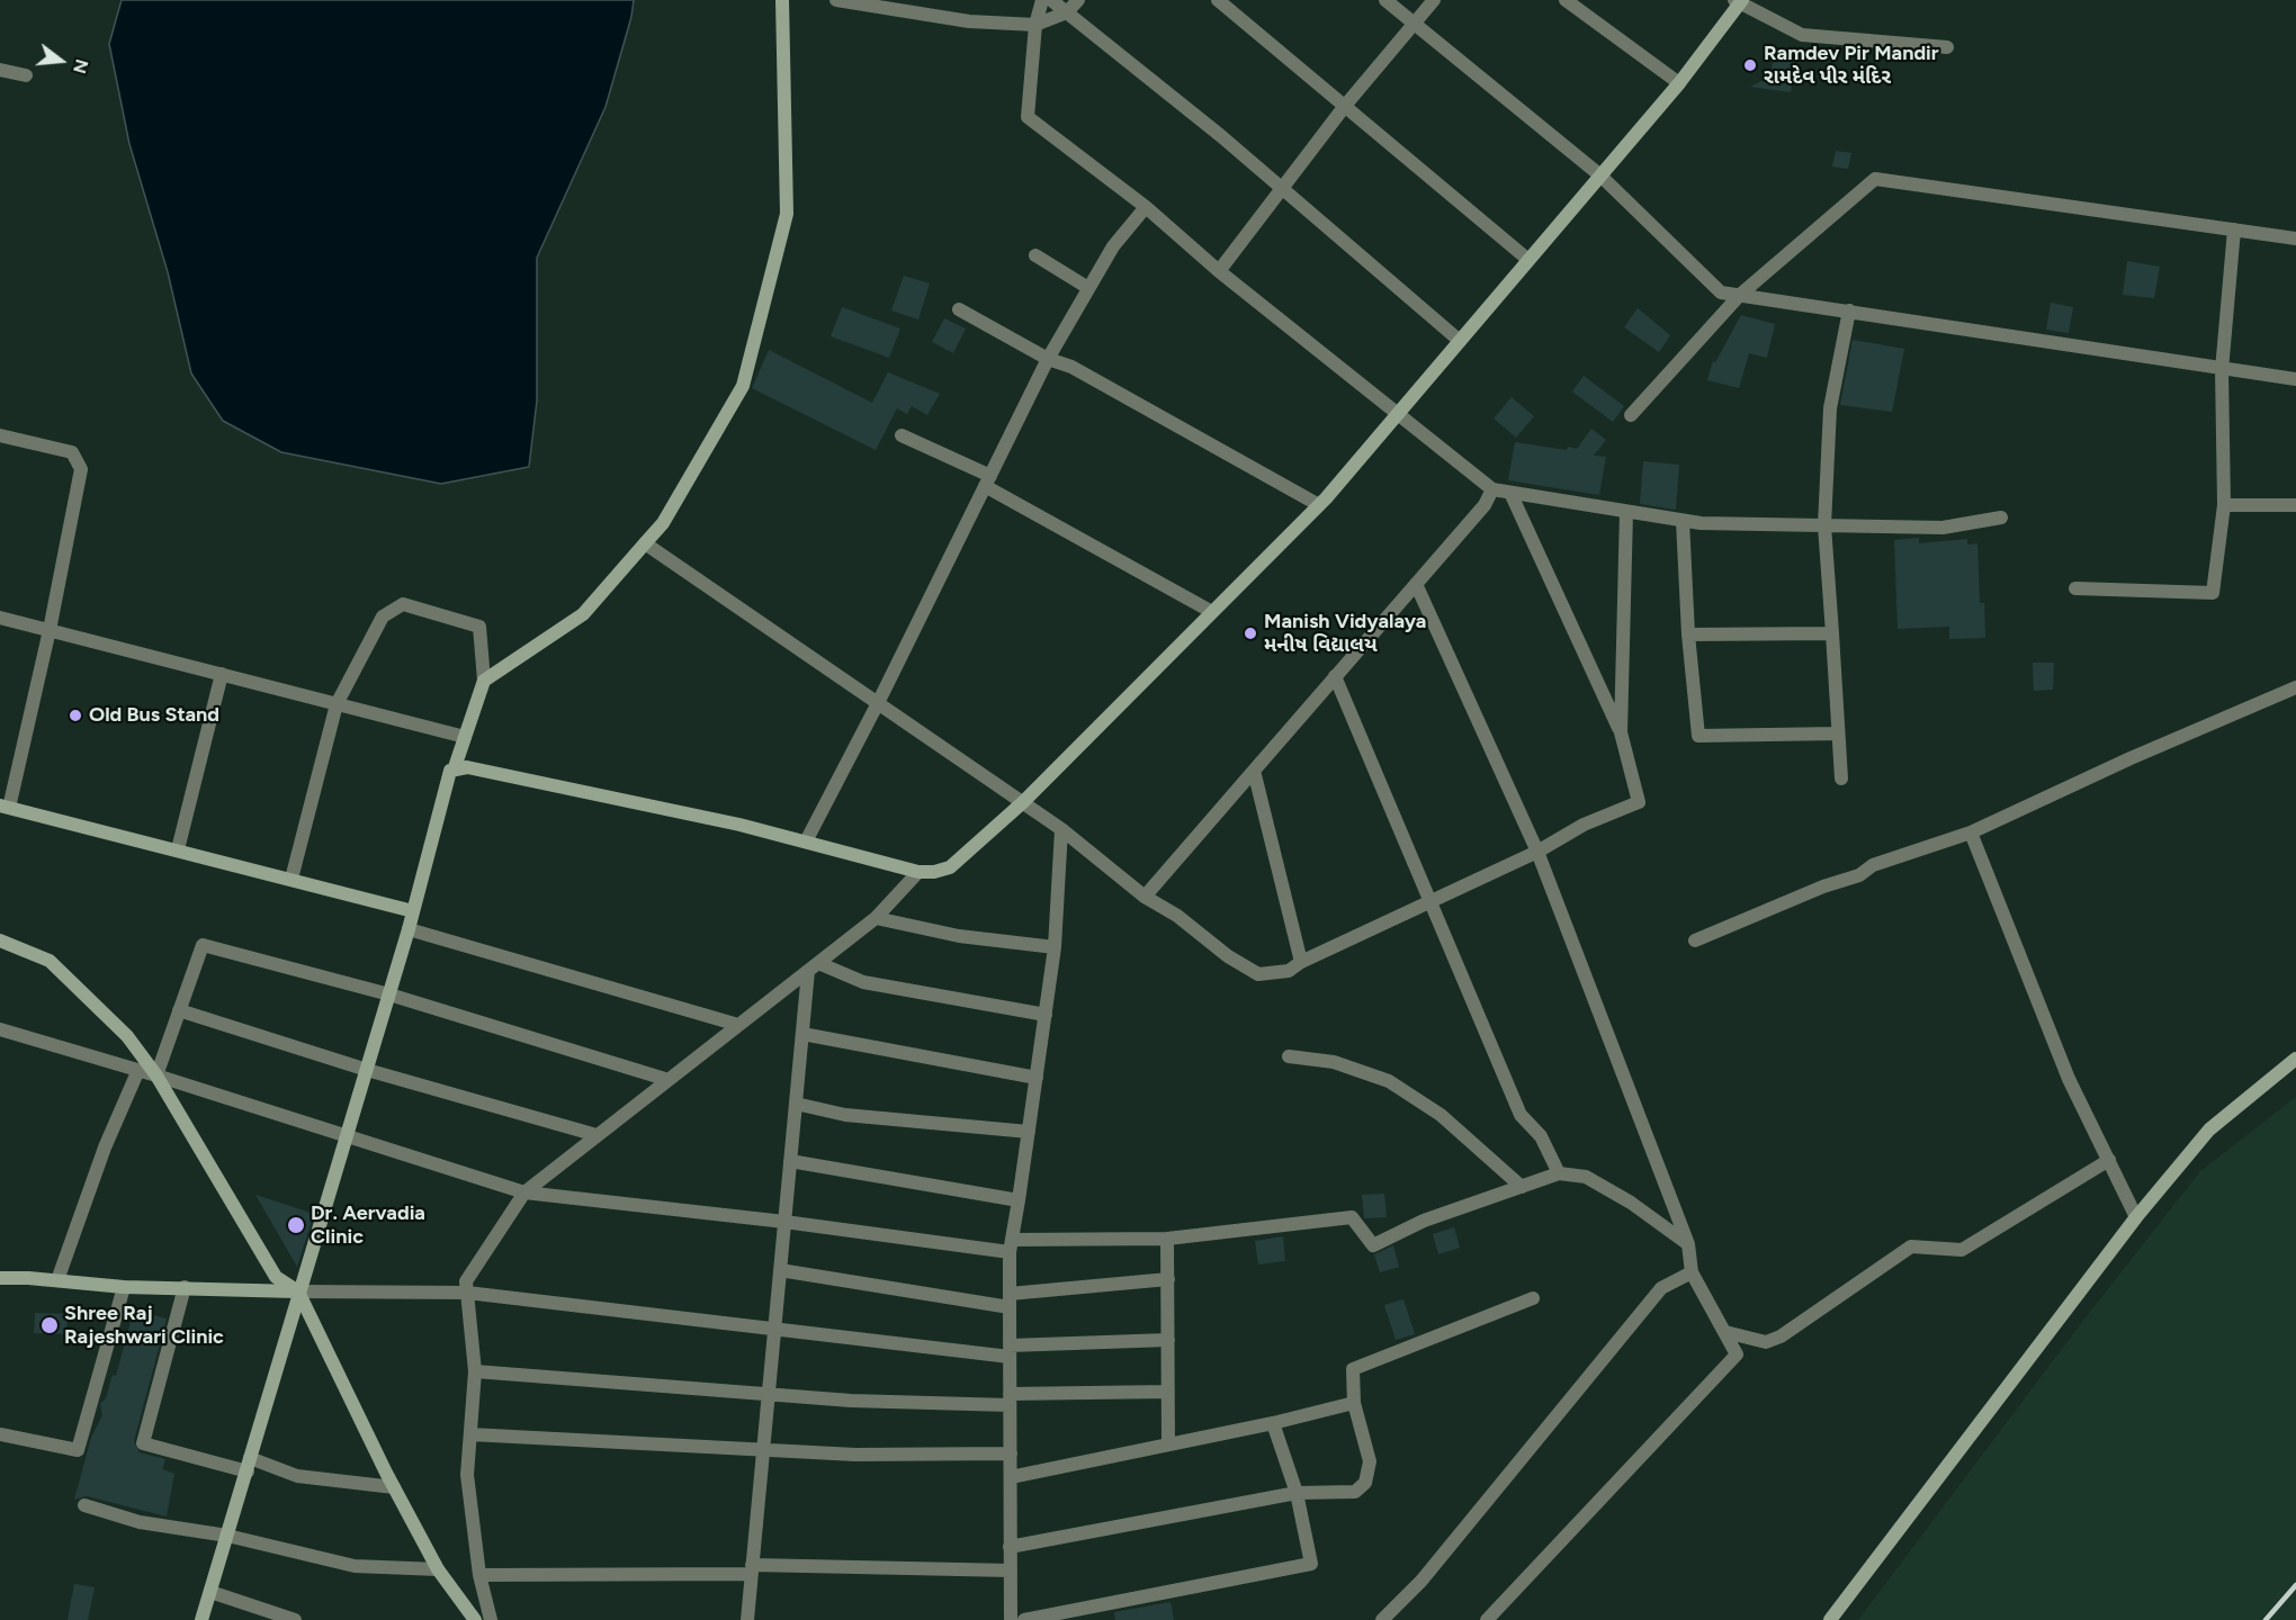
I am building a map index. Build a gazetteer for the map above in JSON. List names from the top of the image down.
{
  "places": [
    "Ramdev Pir Mandir રામદેવ પીર મંદિર",
    "Manish Vidyalaya મનીષ વિદ્યાલય",
    "Old Bus Stand",
    "Dr. Aervadia Clinic",
    "Shree Raj Rajeshwari Clinic"
  ],
  "north": "right"
}
